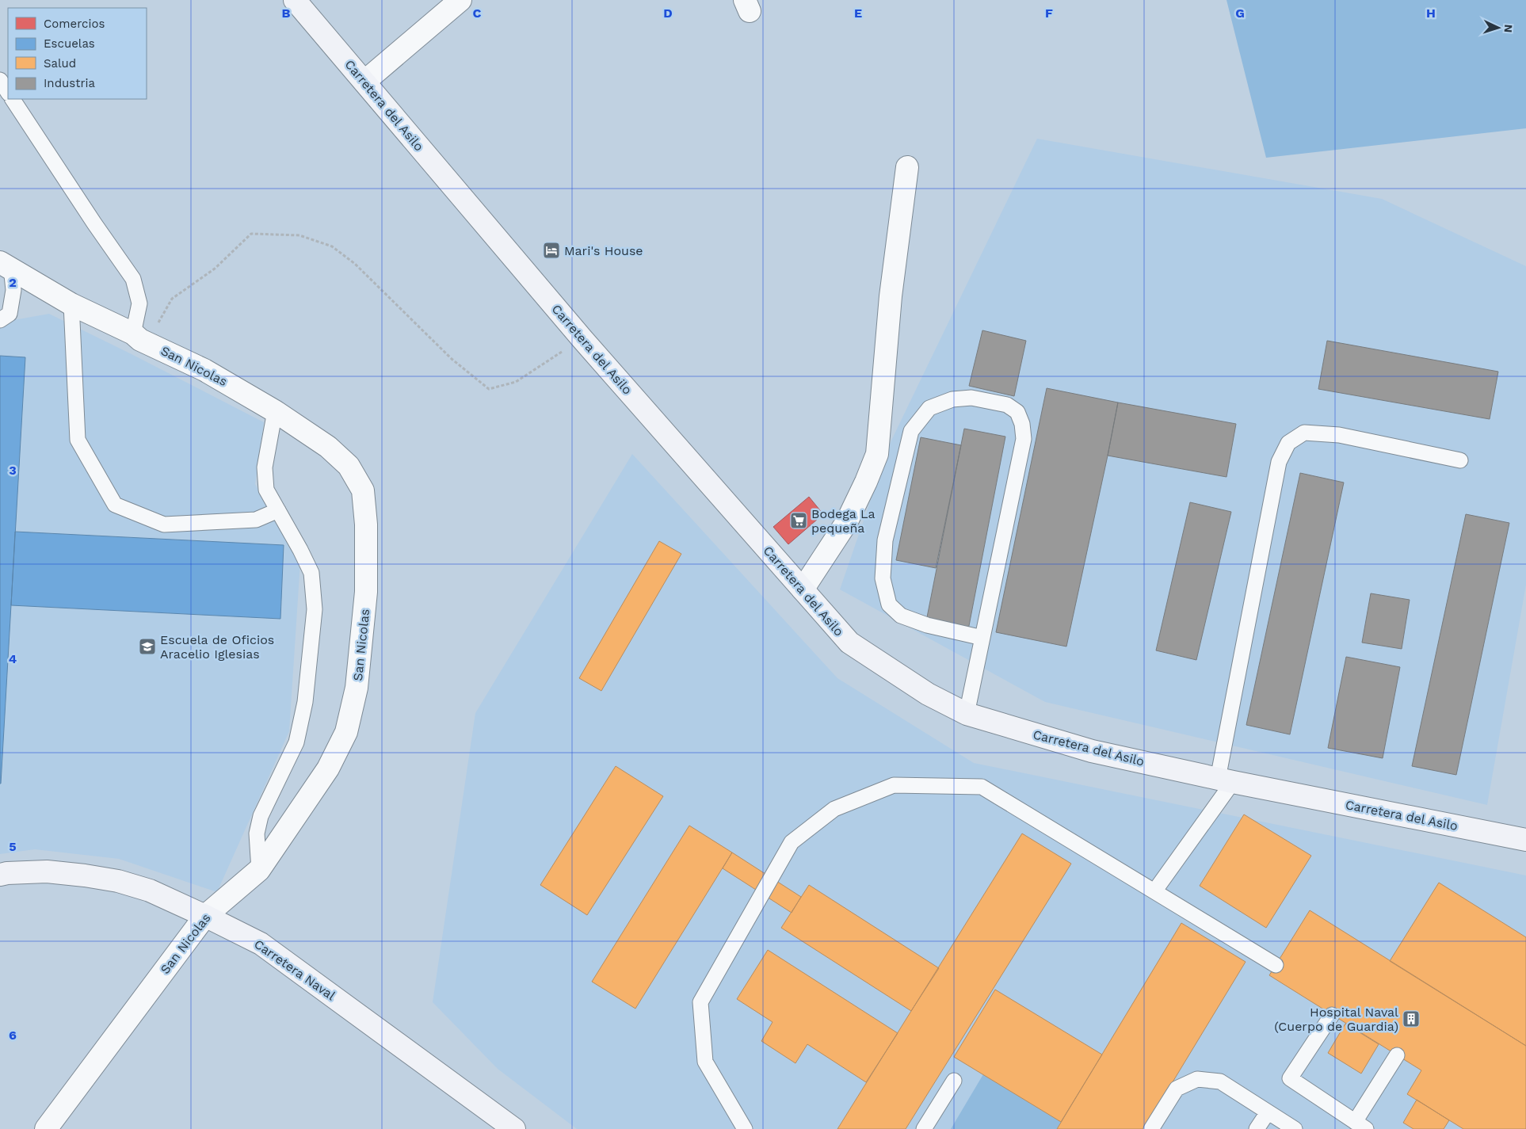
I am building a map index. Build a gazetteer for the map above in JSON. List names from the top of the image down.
{
  "streets": {
    "street": ["Carretera del Asilo", "San Nicolas", "Carretera Naval"]
  },
  "crossings": [
    ["San Nicolas", "Carretera Naval"]
  ],
  "places": {
    "hotel": ["Mari's House"],
    "supermarket": ["Bodega La pequeña"],
    "school or university": ["Escuela de Oficios Aracelio Iglesias"],
    "building": ["Hospital Naval (Cuerpo de Guardia)"]
  },
  "legend": [
    "Comercios",
    "Escuelas",
    "Salud",
    "Industria"
  ],
  "north": "right",
  "grid": {
    "columns": [
      "B",
      "C",
      "D",
      "E",
      "F",
      "G",
      "H"
    ],
    "rows": [
      "2",
      "3",
      "4",
      "5",
      "6"
    ]
  }
}
